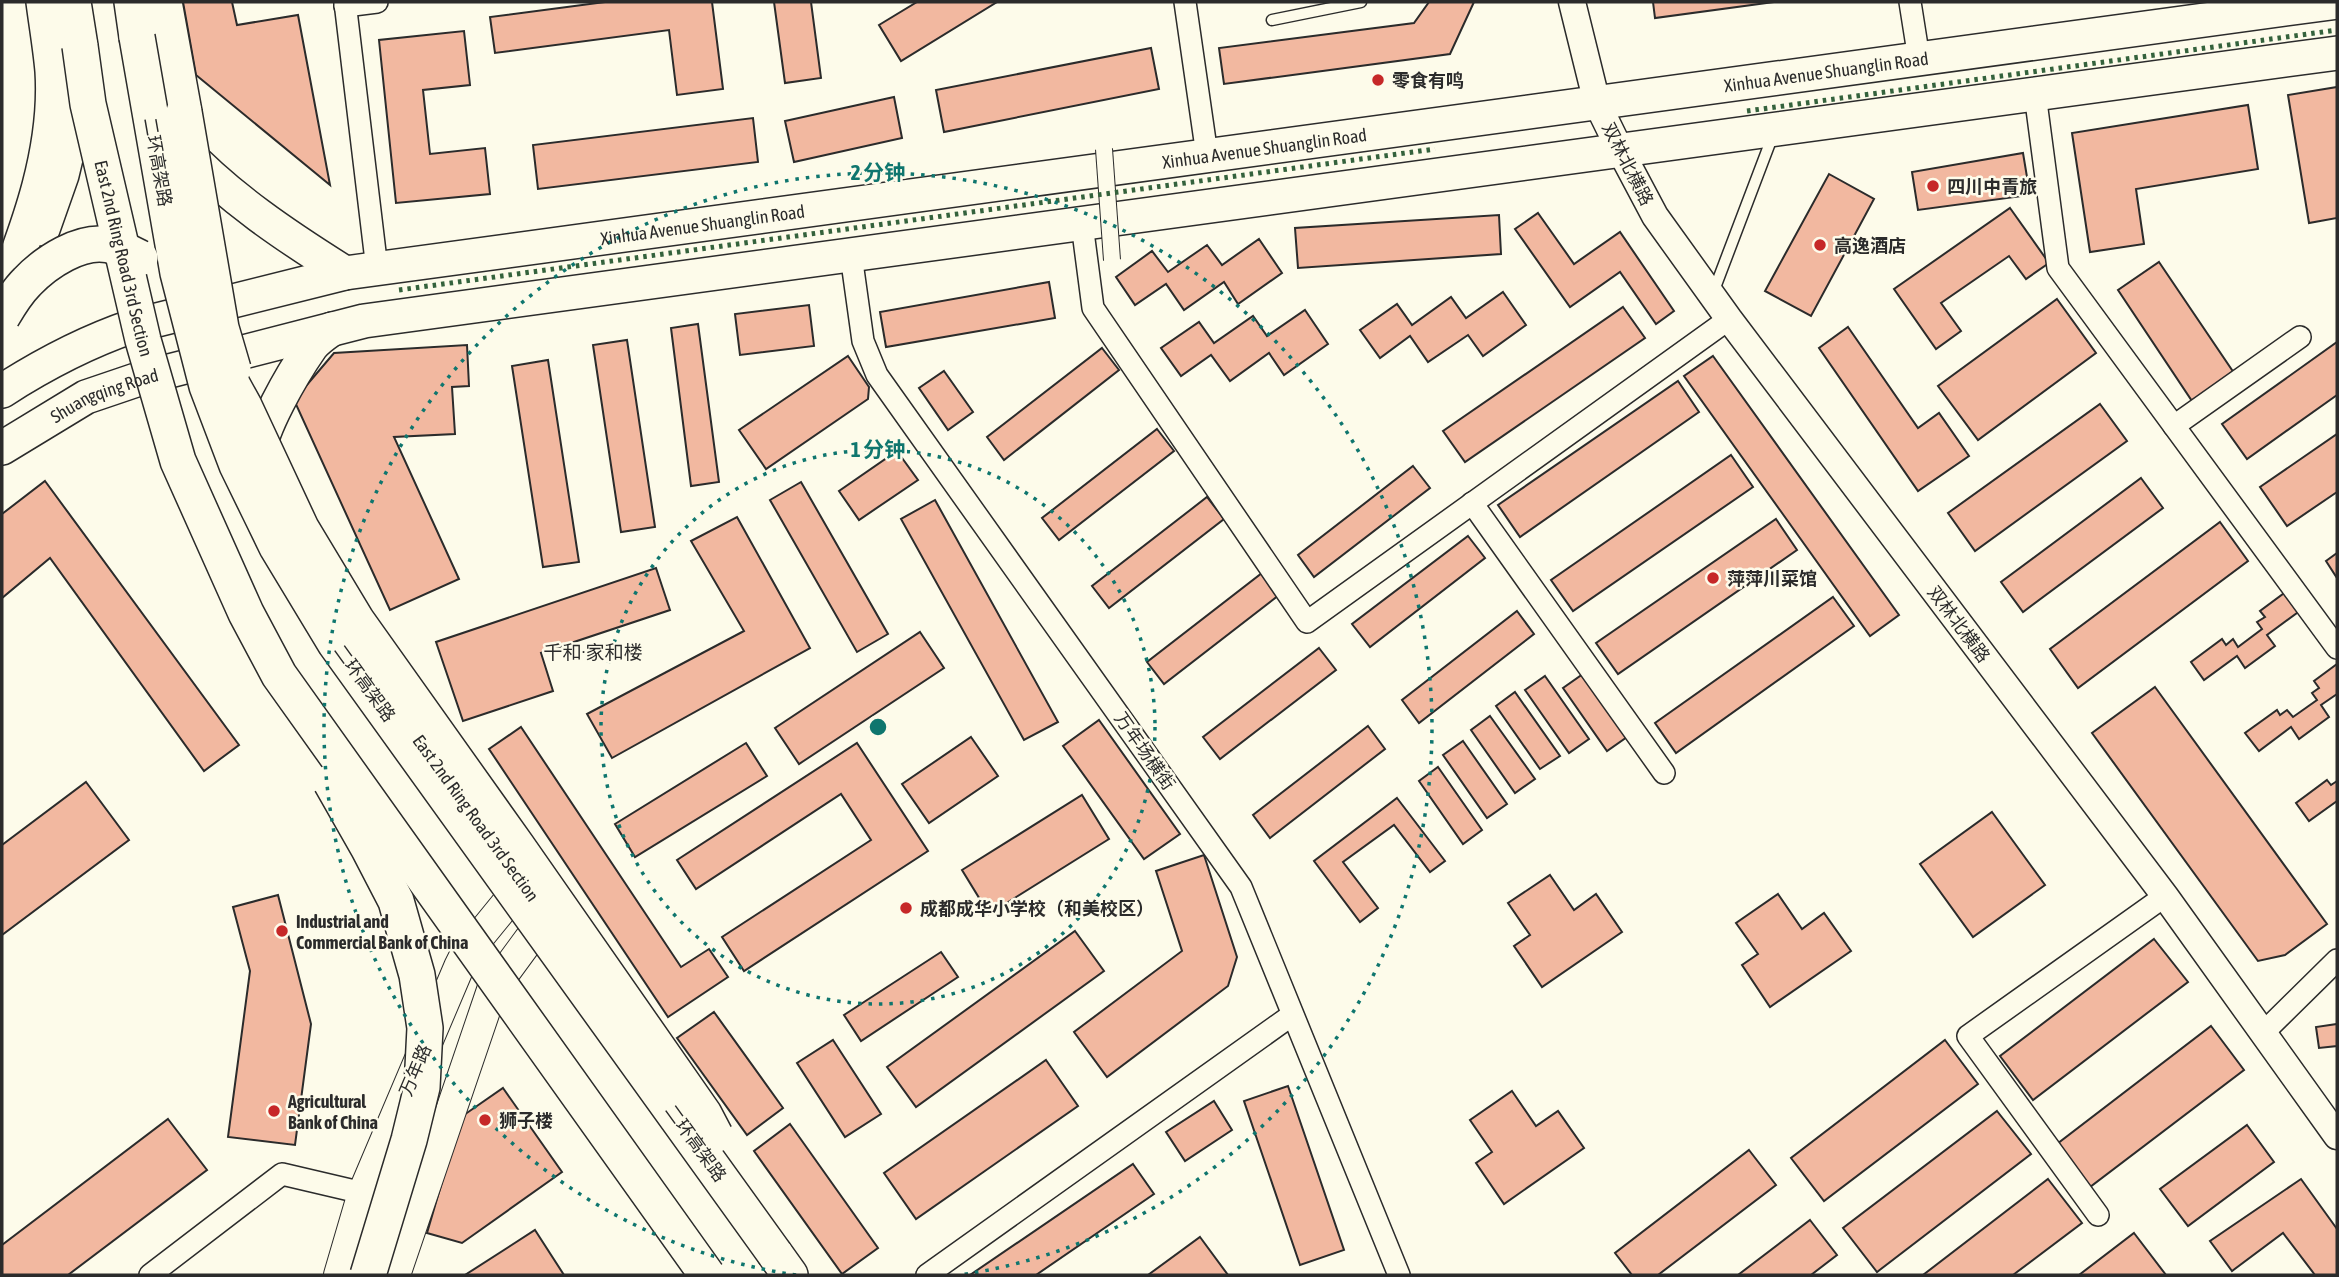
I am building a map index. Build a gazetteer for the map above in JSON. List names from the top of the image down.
{
  "streets": {
    "highway": ["二环高架路"],
    "main road": [
      "Xinhua Avenue Shuanglin Road",
      "East 2nd Ring Road 3rd Section",
      "Shuangqing Road",
      "万年路"
    ],
    "street": ["双林北横路", "万年场横街"]
  },
  "crossings": [
    ["Xinhua Avenue Shuanglin Road", "双林北横路"],
    ["Xinhua Avenue Shuanglin Road", "East 2nd Ring Road 3rd Section"],
    ["二环高架路", "East 2nd Ring Road 3rd Section"],
    ["East 2nd Ring Road 3rd Section", "Shuangqing Road"],
    ["East 2nd Ring Road 3rd Section", "万年路"]
  ],
  "districts": ["千和·家和楼"],
  "places": [
    "零食有鸣",
    "四川中青旅",
    "高逸酒店",
    "萍萍川菜馆",
    "成都成华小学校（和美校区）",
    "Industrial and Commercial Bank of China",
    "Agricultural Bank of China",
    "狮子楼"
  ],
  "rings": ["2 分钟", "1 分钟"]
}
